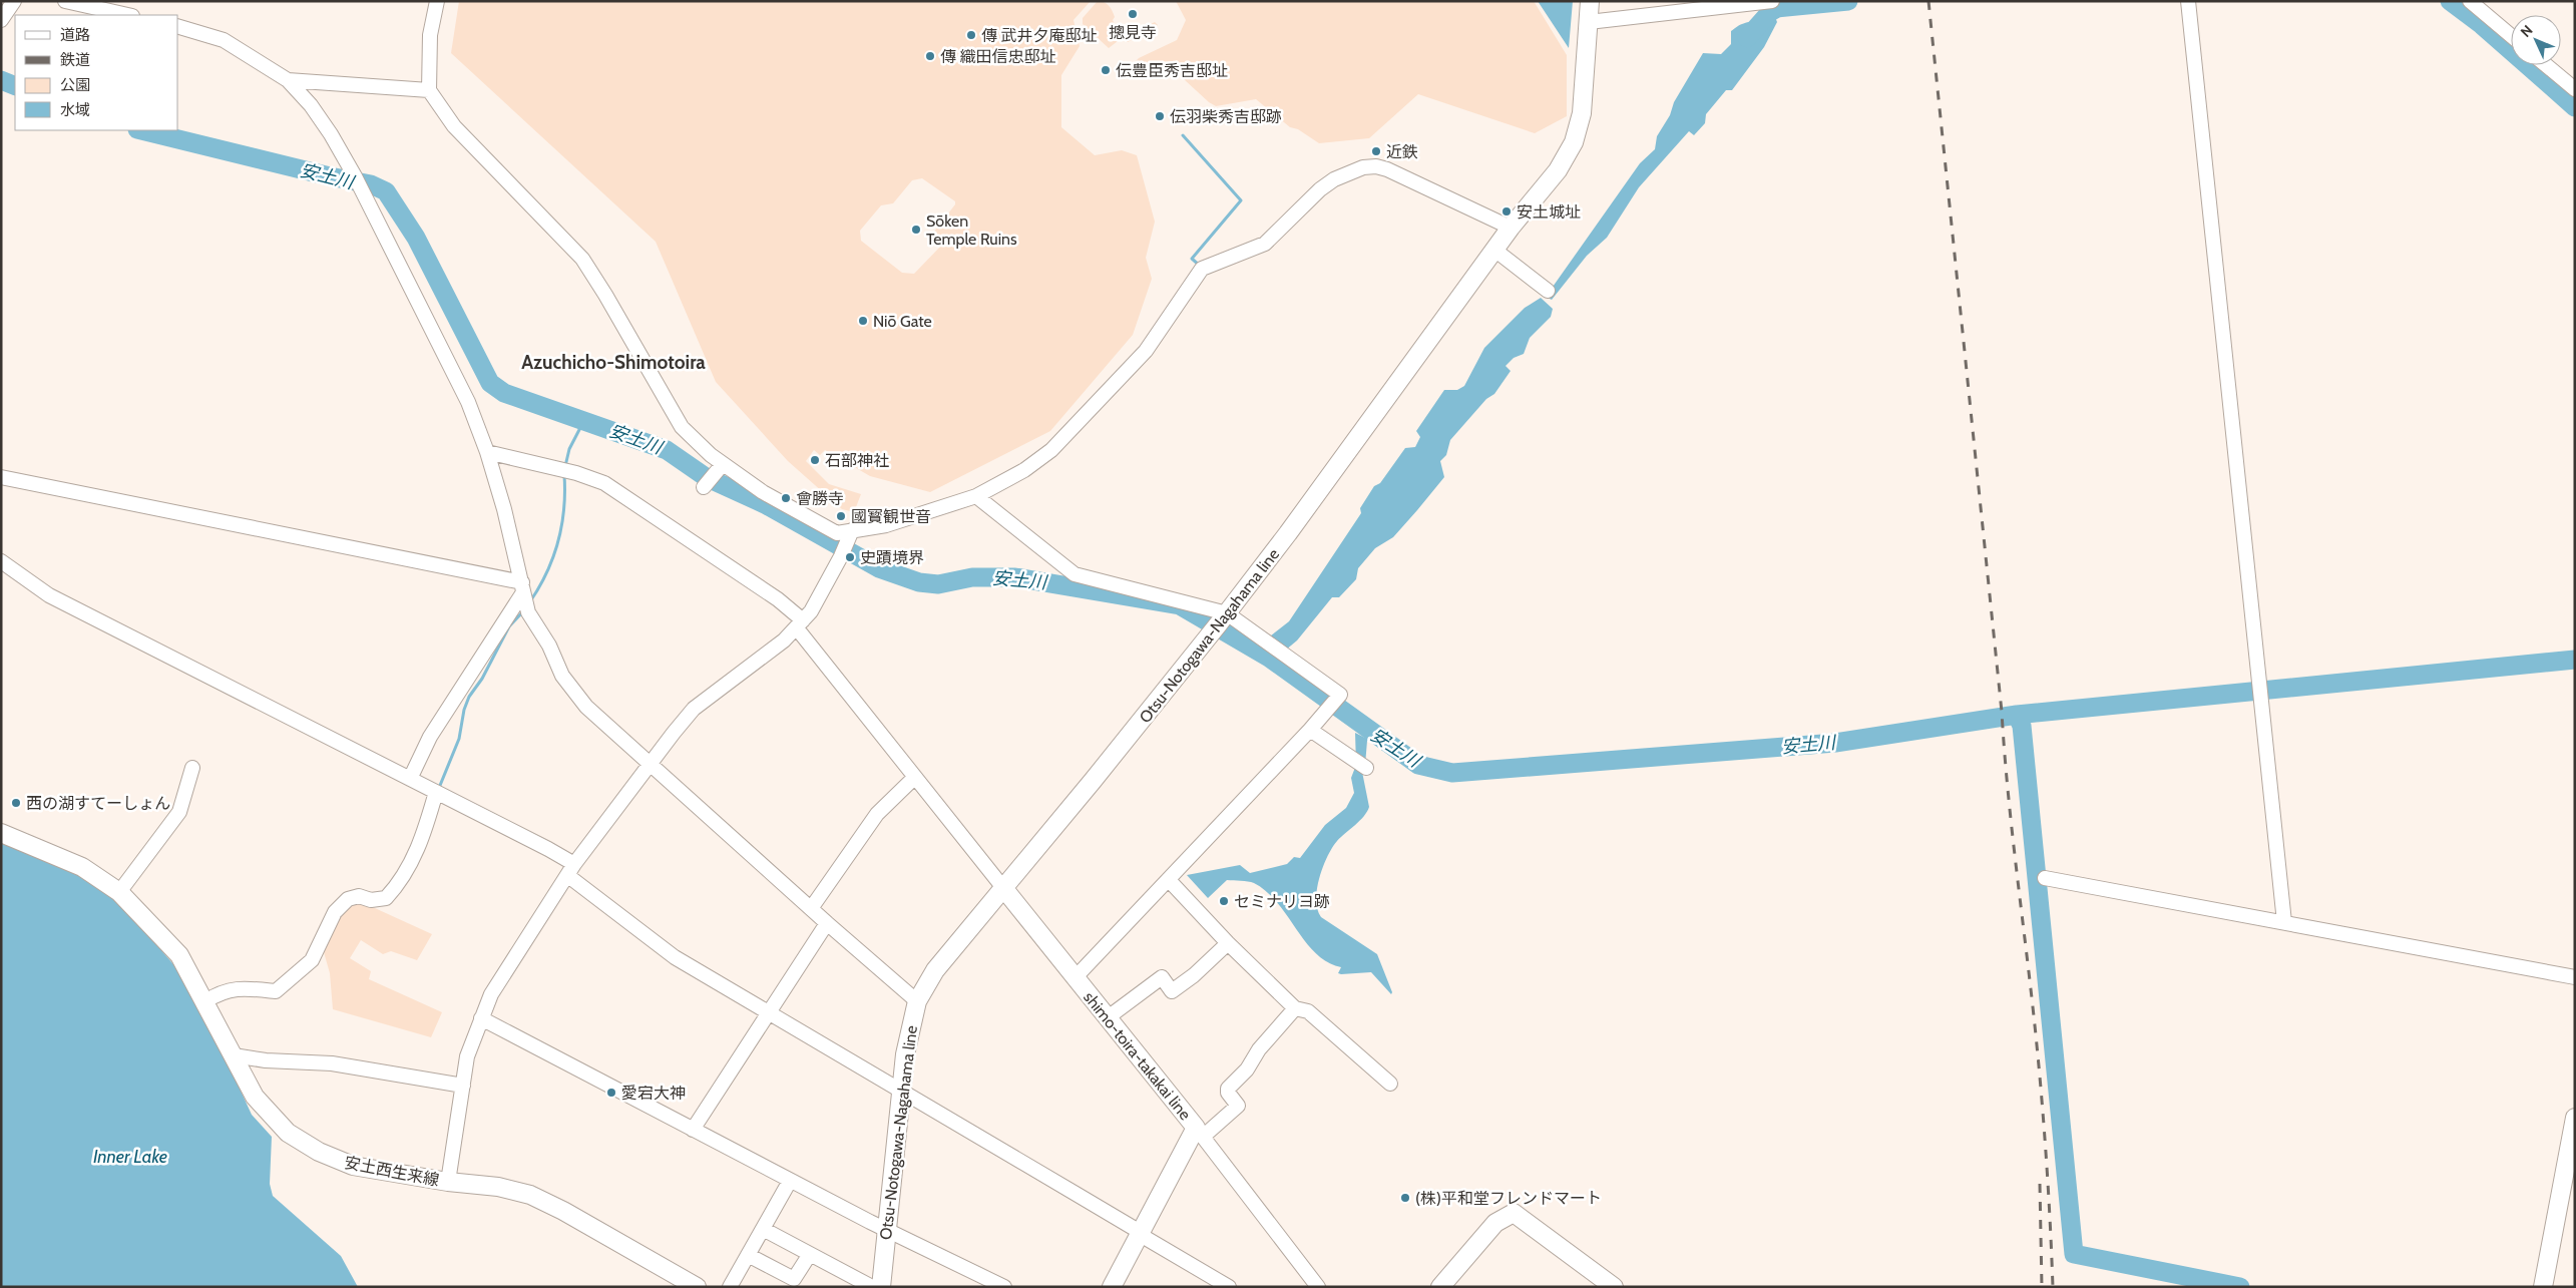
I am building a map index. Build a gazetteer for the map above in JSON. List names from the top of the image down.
{
  "streets": {
    "main road": ["Otsu-Notogawa-Nagahama line", "shimo-toira-takakai line", "安土西生来線"]
  },
  "crossings": [
    ["Otsu-Notogawa-Nagahama line", "shimo-toira-takakai line"]
  ],
  "districts": ["Azuchicho-Shimotoira"],
  "water": ["安土川", "Inner Lake"],
  "places": [
    "摠見寺",
    "傳 武井夕庵邸址",
    "傳 織田信忠邸址",
    "伝豊臣秀吉邸址",
    "伝羽柴秀吉邸跡",
    "近鉄",
    "安土城址",
    "Sōken Temple Ruins",
    "Niō Gate",
    "石部神社",
    "會勝寺",
    "國寳観世音",
    "史蹟境界",
    "西の湖すてーしょん",
    "セミナリヨ跡",
    "愛宕大神",
    "(株)平和堂フレンドマート"
  ],
  "legend": [
    "道路",
    "鉄道",
    "公園",
    "水域"
  ],
  "north": "top left"
}
